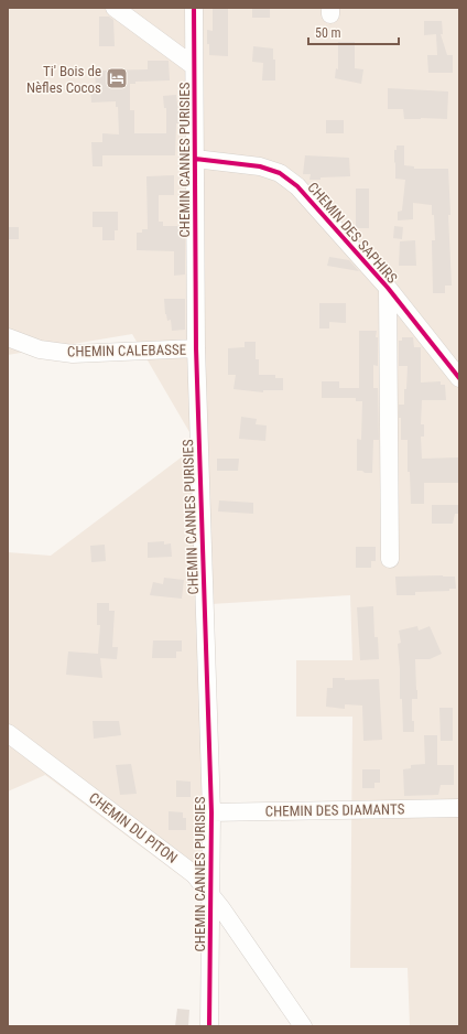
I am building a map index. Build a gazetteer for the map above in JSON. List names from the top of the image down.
{
  "streets": {
    "street": [
      "CHEMIN CANNES PURISIES",
      "CHEMIN DES SAPHIRS",
      "CHEMIN CALEBASSE",
      "CHEMIN DES DIAMANTS",
      "CHEMIN DU PITON"
    ]
  },
  "crossings": [
    ["CHEMIN CANNES PURISIES", "CHEMIN DES SAPHIRS"],
    ["CHEMIN CANNES PURISIES", "CHEMIN CALEBASSE"],
    ["CHEMIN CANNES PURISIES", "CHEMIN DES DIAMANTS"],
    ["CHEMIN CANNES PURISIES", "CHEMIN DU PITON"]
  ],
  "places": {
    "hotel": ["Ti' Bois de Nèfles Cocos"]
  },
  "scale_bar": "50 m"
}
